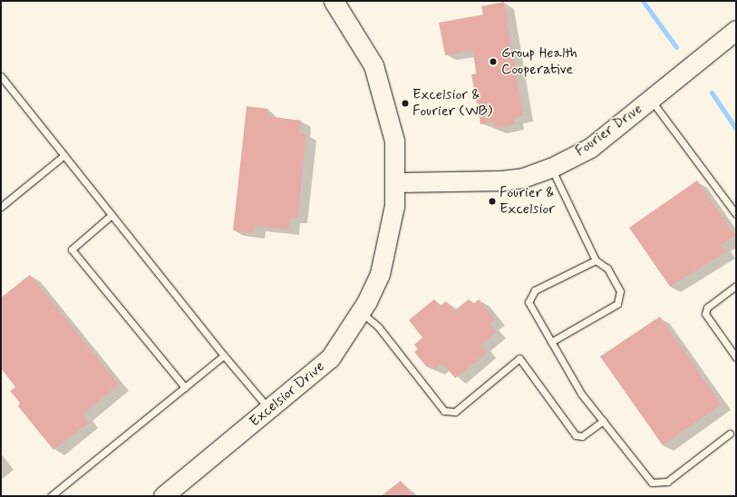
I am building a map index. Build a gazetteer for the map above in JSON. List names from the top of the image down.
{
  "streets": {
    "street": ["Fourier Drive", "Excelsior Drive"]
  },
  "crossings": [
    ["Fourier Drive", "Excelsior Drive"]
  ],
  "places": ["Group Health Cooperative", "Excelsior & Fourier (WB)", "Fourier & Excelsior"]
}
